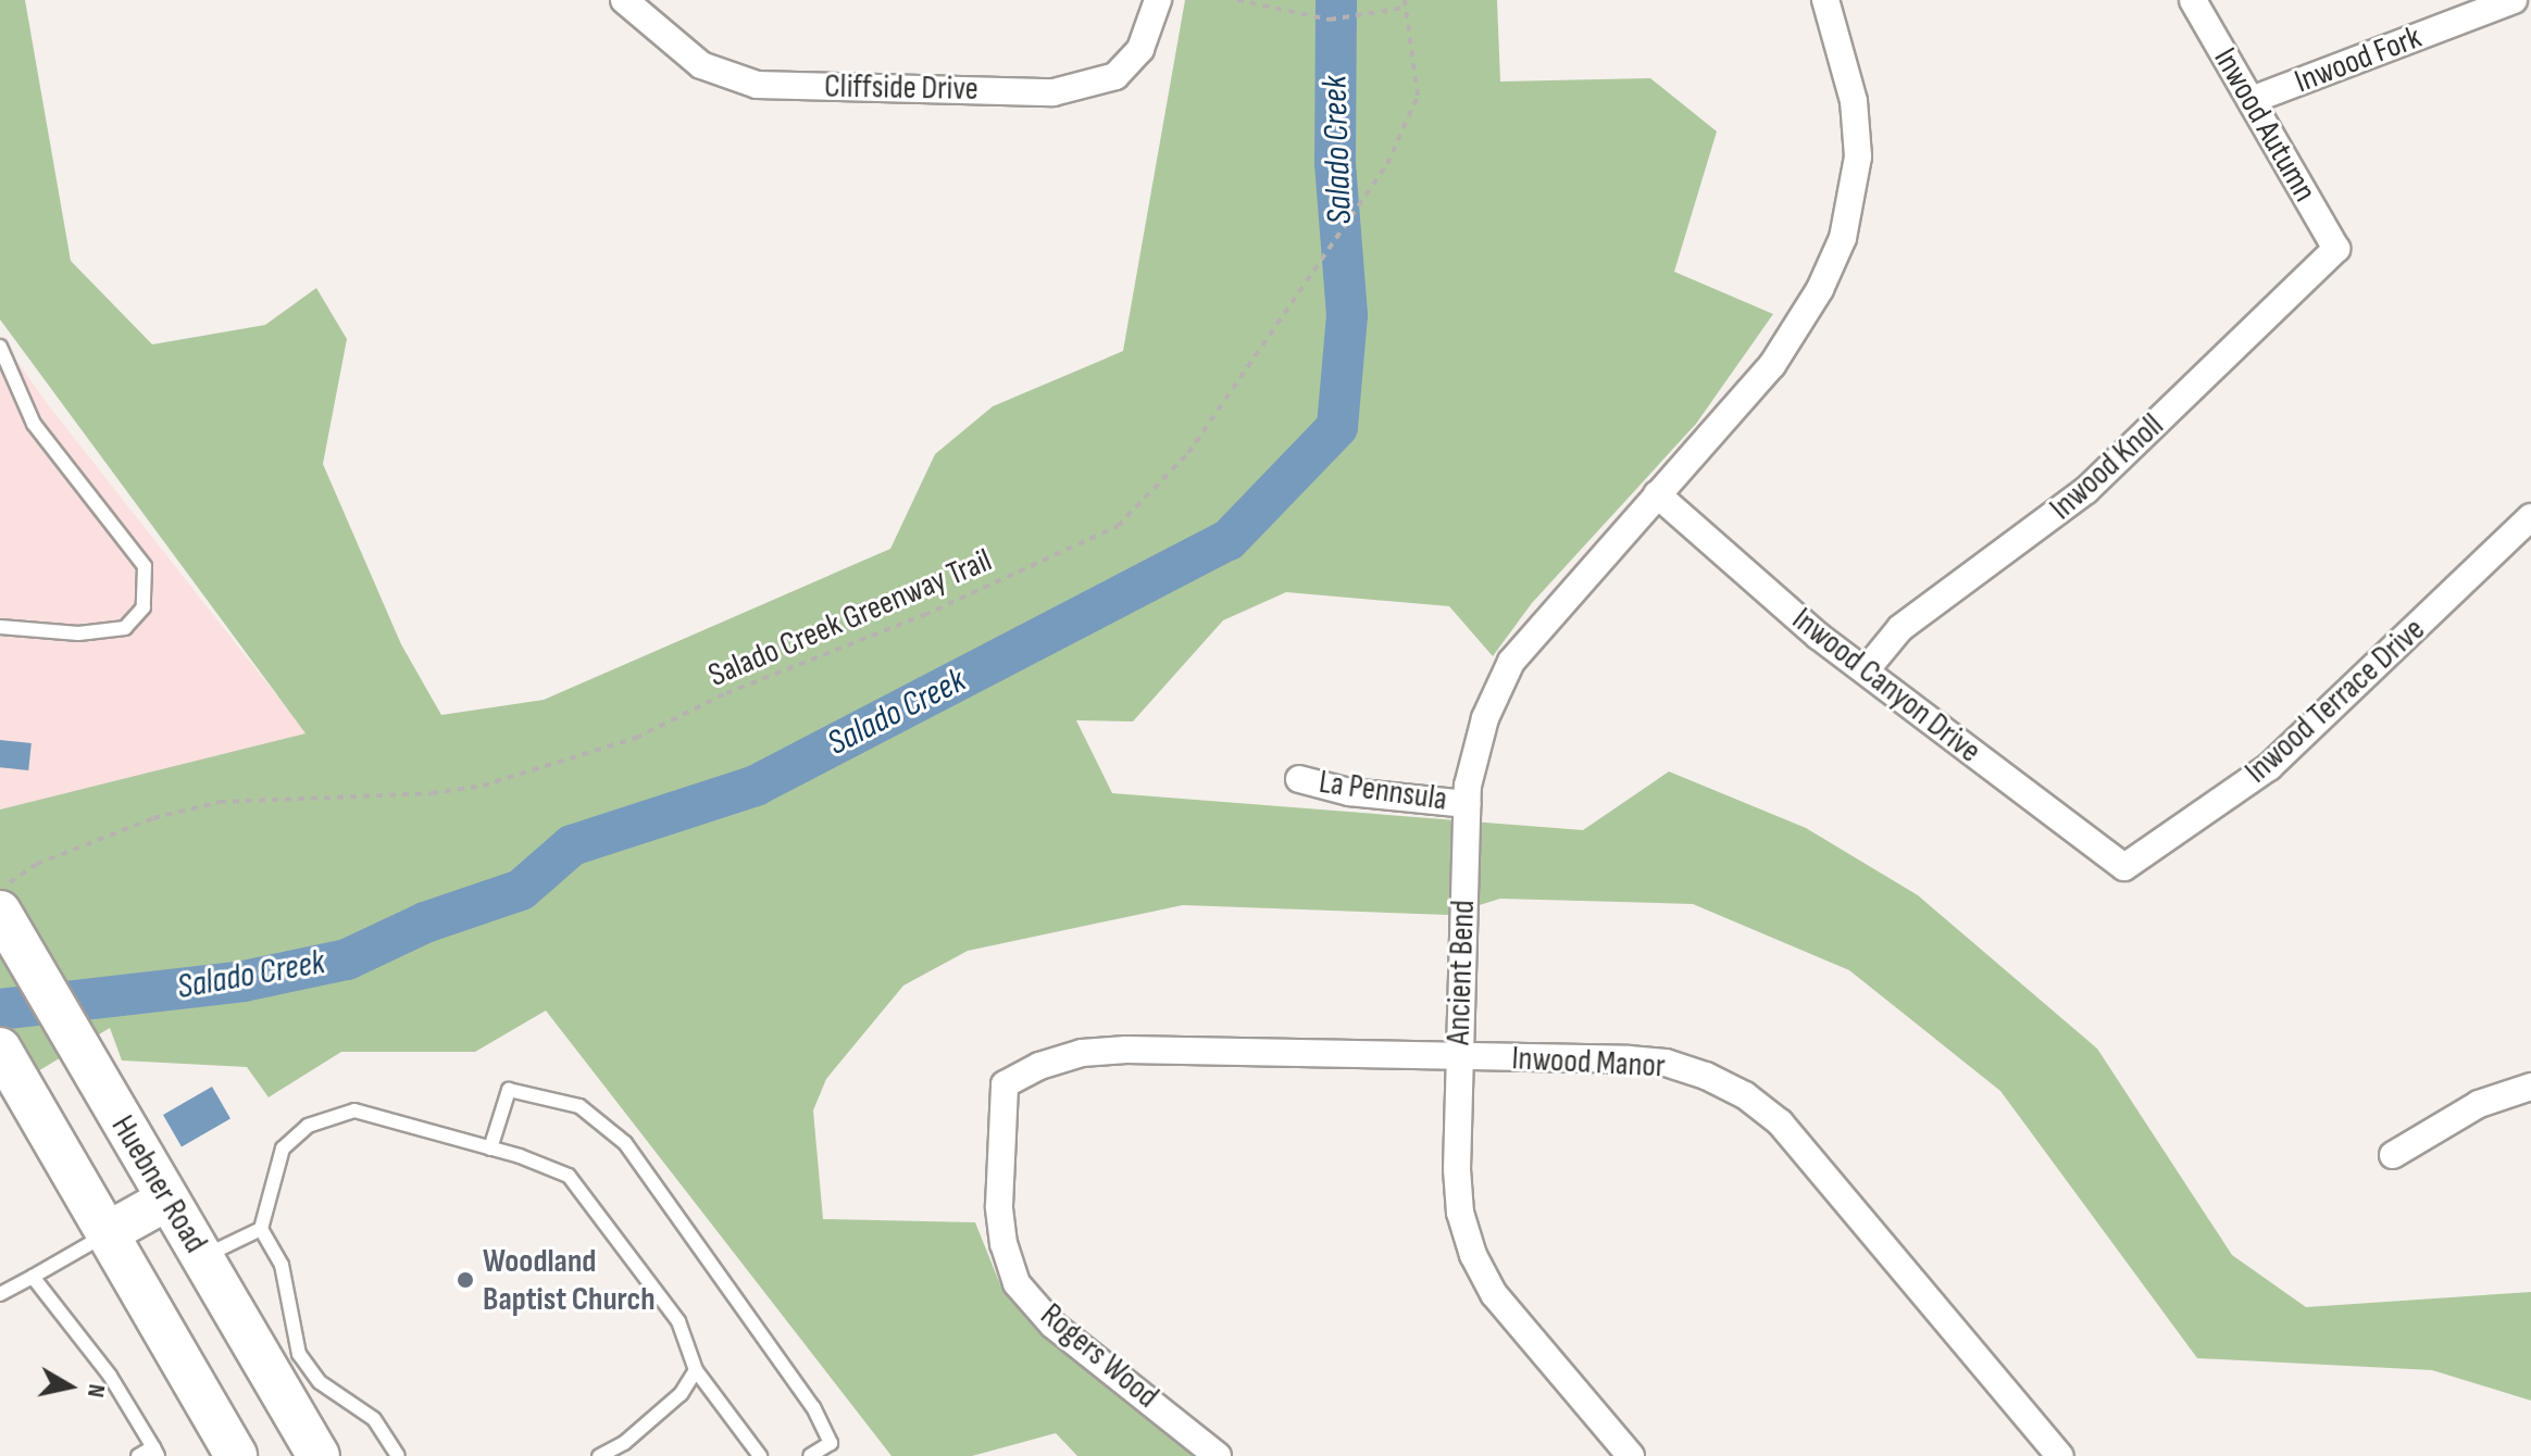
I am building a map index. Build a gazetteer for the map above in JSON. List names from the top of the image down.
{
  "streets": {
    "main road": ["Huebner Road"],
    "street": [
      "Inwood Fork",
      "Cliffside Drive",
      "Inwood Autumn",
      "Inwood Knoll",
      "Inwood Canyon Drive",
      "Inwood Terrace Drive",
      "La Pennsula",
      "Ancient Bend",
      "Inwood Manor",
      "Rogers Wood"
    ],
    "path": ["Salado Creek Greenway Trail"]
  },
  "crossings": [
    ["Inwood Fork", "Inwood Autumn"],
    ["Inwood Autumn", "Inwood Knoll"],
    ["Inwood Knoll", "Inwood Canyon Drive"],
    ["Inwood Canyon Drive", "Inwood Terrace Drive"],
    ["Inwood Canyon Drive", "Ancient Bend"],
    ["La Pennsula", "Ancient Bend"],
    ["Ancient Bend", "Inwood Manor"],
    ["Inwood Manor", "Rogers Wood"]
  ],
  "water": ["Salado Creek"],
  "places": ["Woodland Baptist Church"],
  "north": "right"
}
